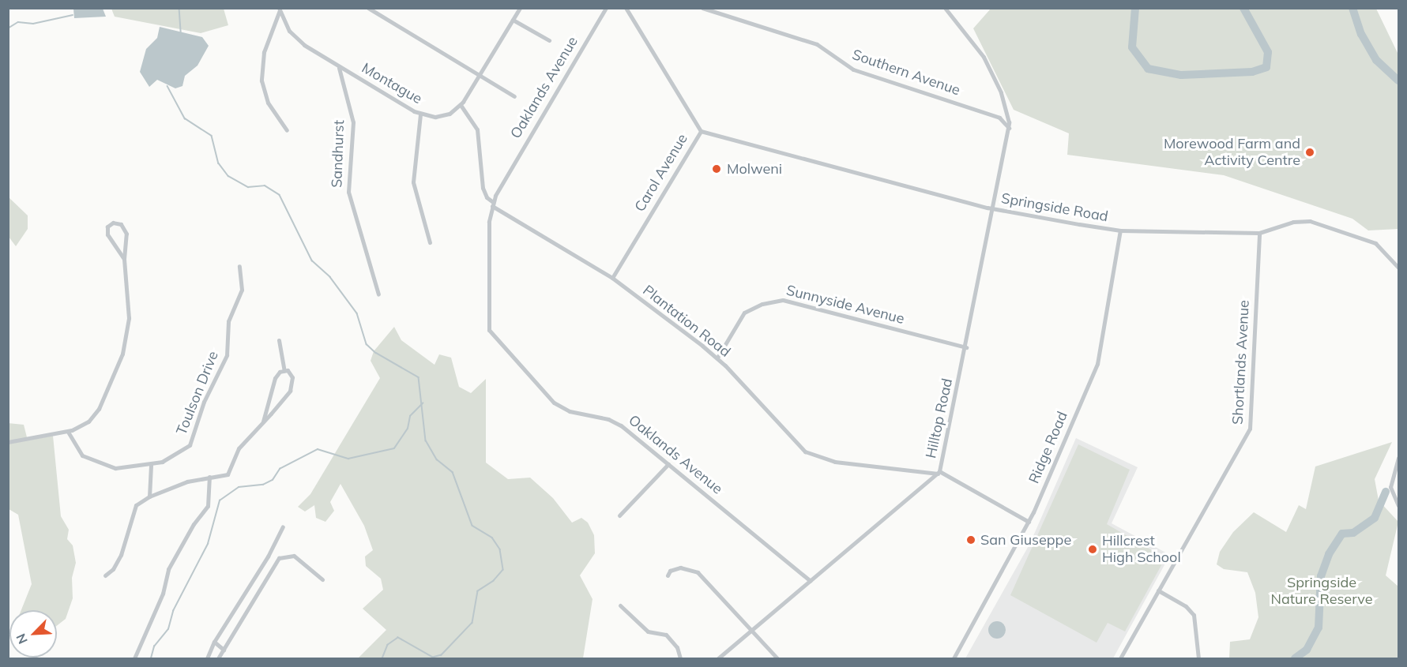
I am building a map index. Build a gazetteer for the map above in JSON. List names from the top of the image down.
{
  "streets": {
    "street": [
      "Southern Avenue",
      "Montague",
      "Oaklands Avenue",
      "Sandhurst",
      "Carol Avenue",
      "Springside Road",
      "Sunnyside Avenue",
      "Plantation Road",
      "Shortlands Avenue",
      "Toulson Drive",
      "Hilltop Road",
      "Ridge Road"
    ]
  },
  "crossings": [
    ["Southern Avenue", "Hilltop Road"],
    ["Montague", "Sandhurst"],
    ["Oaklands Avenue", "Plantation Road"],
    ["Oaklands Avenue", "Hilltop Road"],
    ["Carol Avenue", "Springside Road"],
    ["Carol Avenue", "Plantation Road"],
    ["Springside Road", "Shortlands Avenue"],
    ["Springside Road", "Hilltop Road"],
    ["Springside Road", "Ridge Road"],
    ["Sunnyside Avenue", "Plantation Road"],
    ["Sunnyside Avenue", "Hilltop Road"],
    ["Plantation Road", "Hilltop Road"],
    ["Plantation Road", "Ridge Road"]
  ],
  "parks": ["Springside Nature Reserve"],
  "places": [
    "Morewood Farm and Activity Centre",
    "Molweni",
    "San Giuseppe",
    "Hillcrest High School"
  ],
  "north": "bottom left"
}
